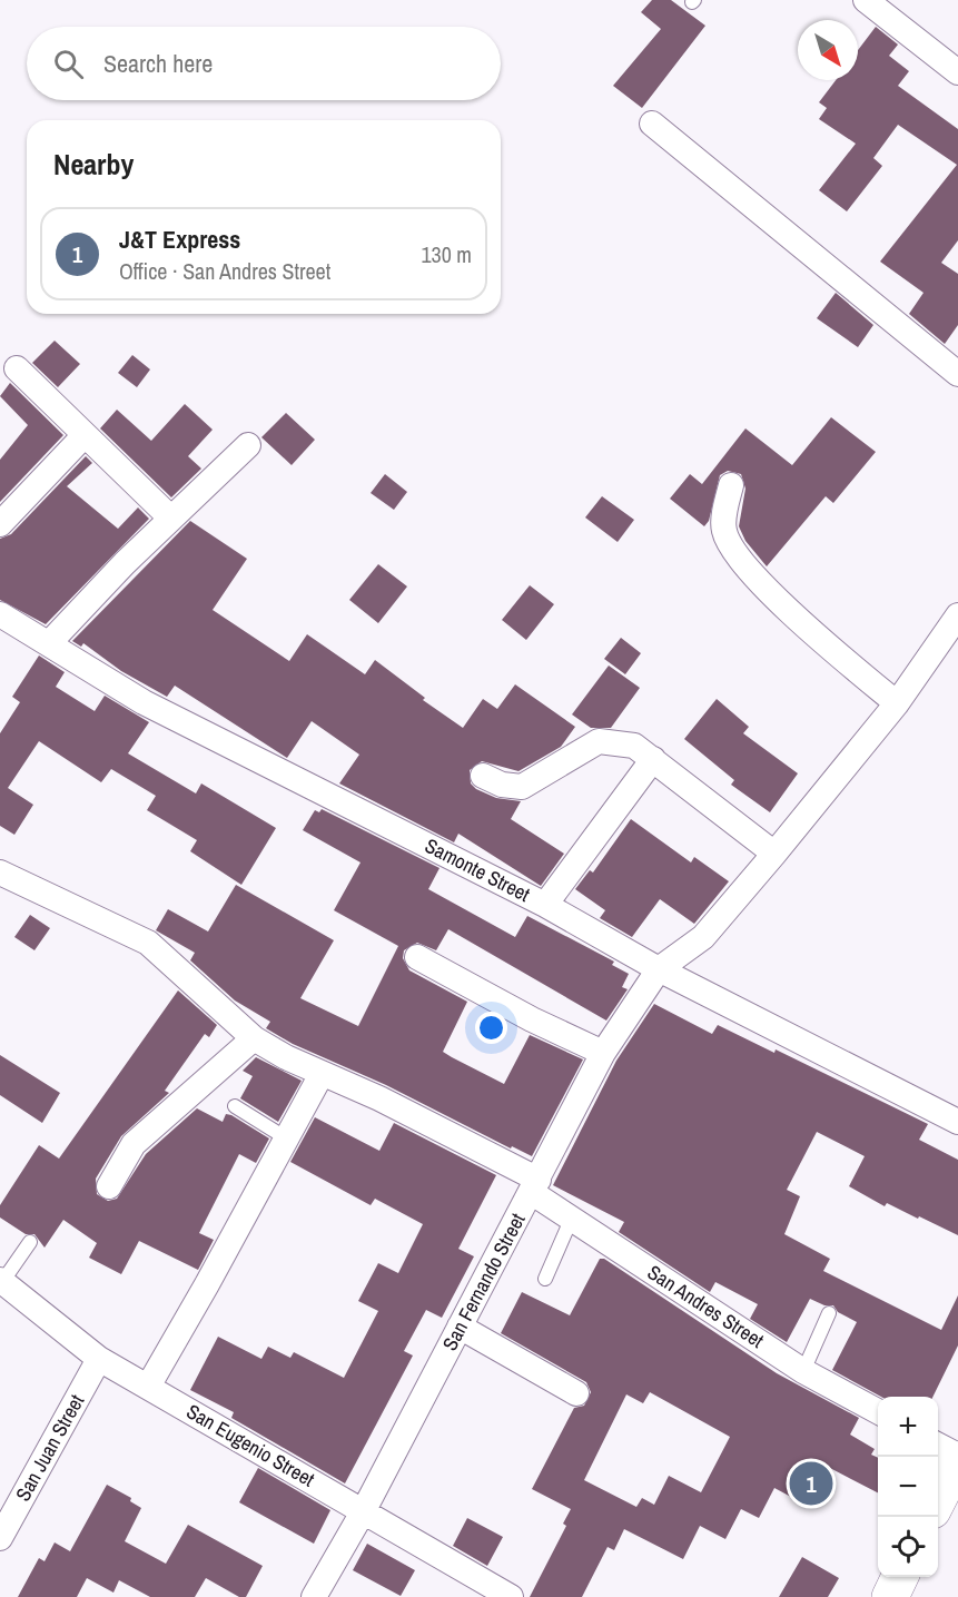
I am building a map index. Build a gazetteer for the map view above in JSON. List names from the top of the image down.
{
  "streets": {
    "street": [
      "Samonte Street",
      "San Fernando Street",
      "San Andres Street",
      "San Eugenio Street",
      "San Juan Street"
    ]
  },
  "crossings": [
    ["Samonte Street", "San Fernando Street"],
    ["San Fernando Street", "San Andres Street"],
    ["San Fernando Street", "San Eugenio Street"],
    ["San Eugenio Street", "San Juan Street"]
  ],
  "north": "bottom right",
  "page": {
    "search": "Search here",
    "heading": "Nearby",
    "list": [
      {
        "mark": "1",
        "name": "J&T Express",
        "note": "Office · San Andres Street",
        "value": "130 m"
      }
    ],
    "map_buttons": ["+", "−"],
    "pins": "1"
  }
}
